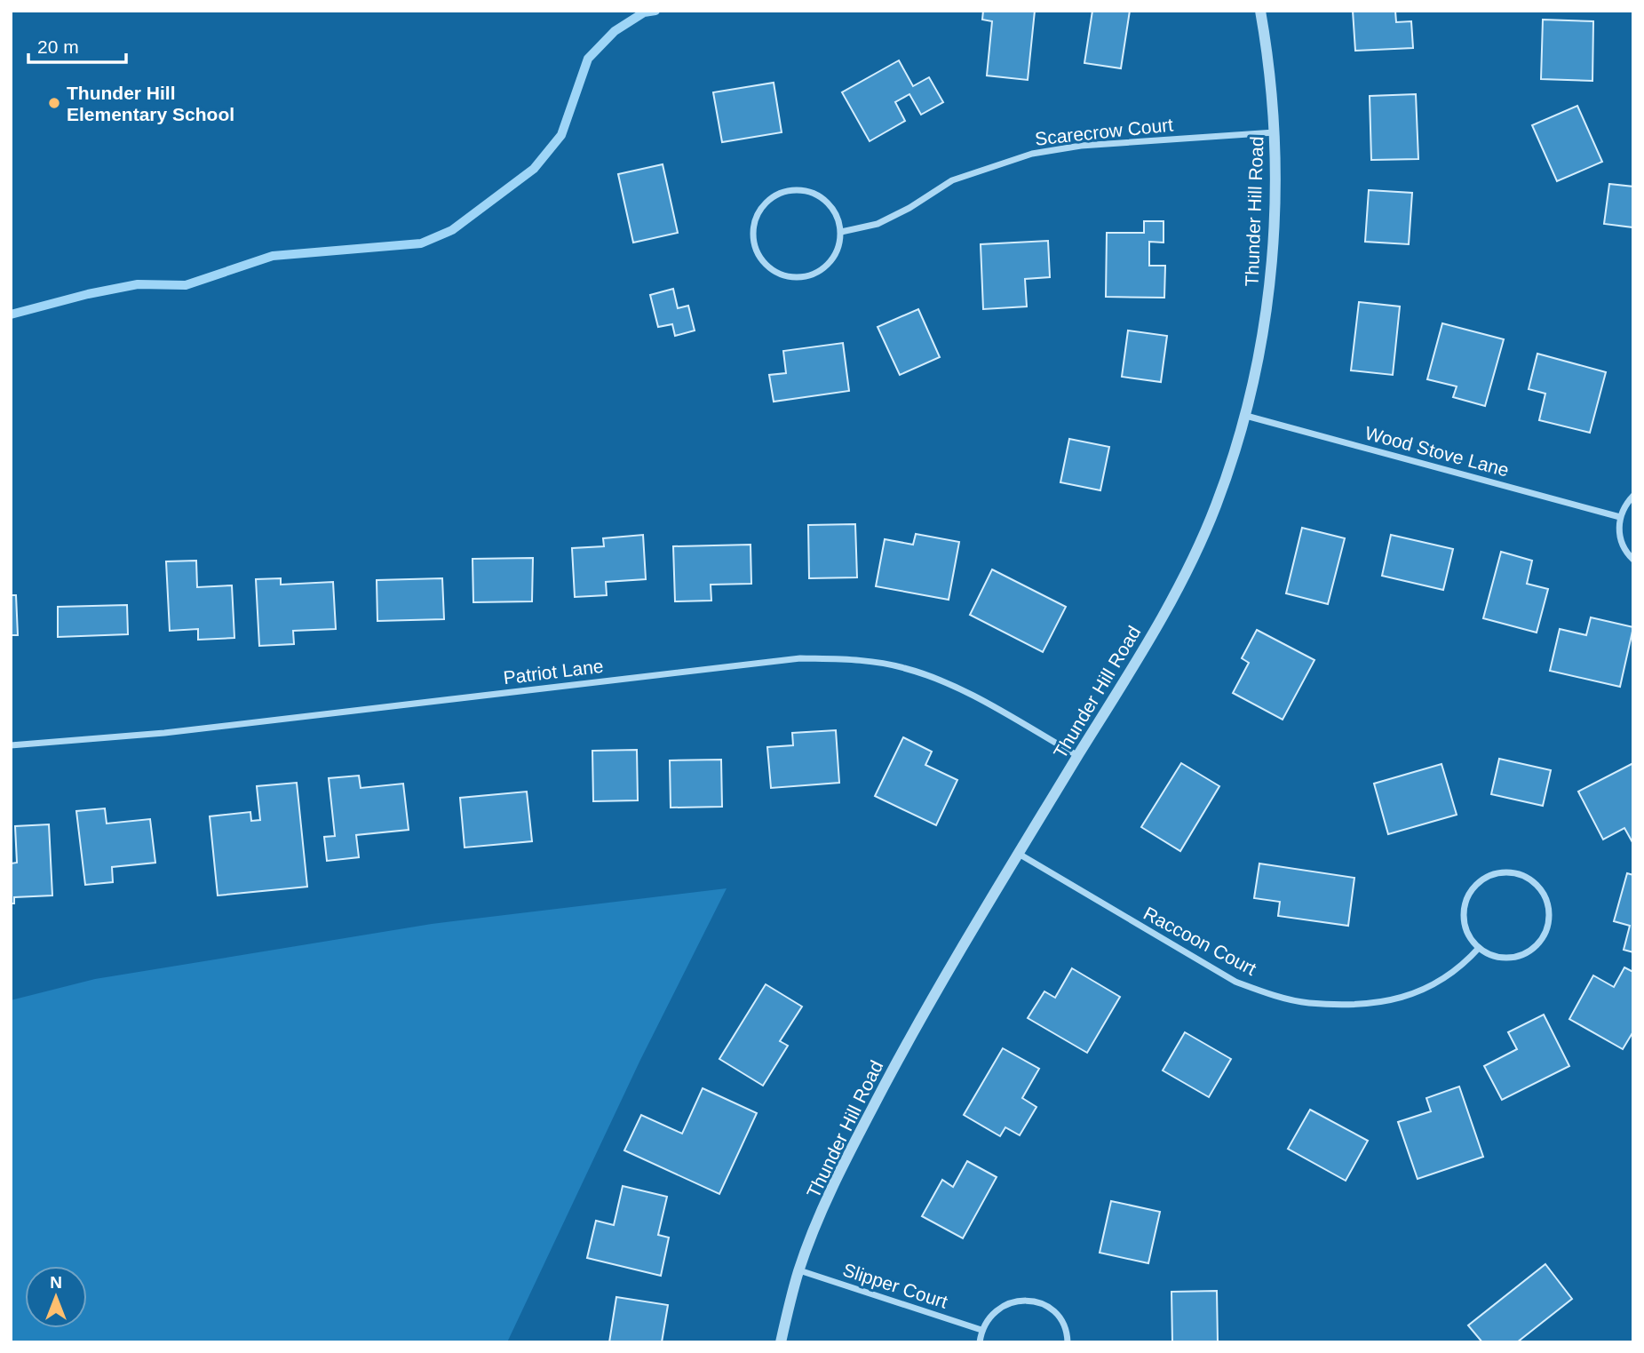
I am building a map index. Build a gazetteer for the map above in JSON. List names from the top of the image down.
{
  "streets": {
    "street": [
      "Scarecrow Court",
      "Thunder Hill Road",
      "Wood Stove Lane",
      "Patriot Lane",
      "Raccoon Court",
      "Slipper Court"
    ]
  },
  "crossings": [
    ["Scarecrow Court", "Thunder Hill Road"],
    ["Thunder Hill Road", "Wood Stove Lane"],
    ["Thunder Hill Road", "Patriot Lane"],
    ["Thunder Hill Road", "Raccoon Court"],
    ["Thunder Hill Road", "Slipper Court"]
  ],
  "places": ["Thunder Hill Elementary School"],
  "scale_bar": "20 m",
  "north": "top"
}
